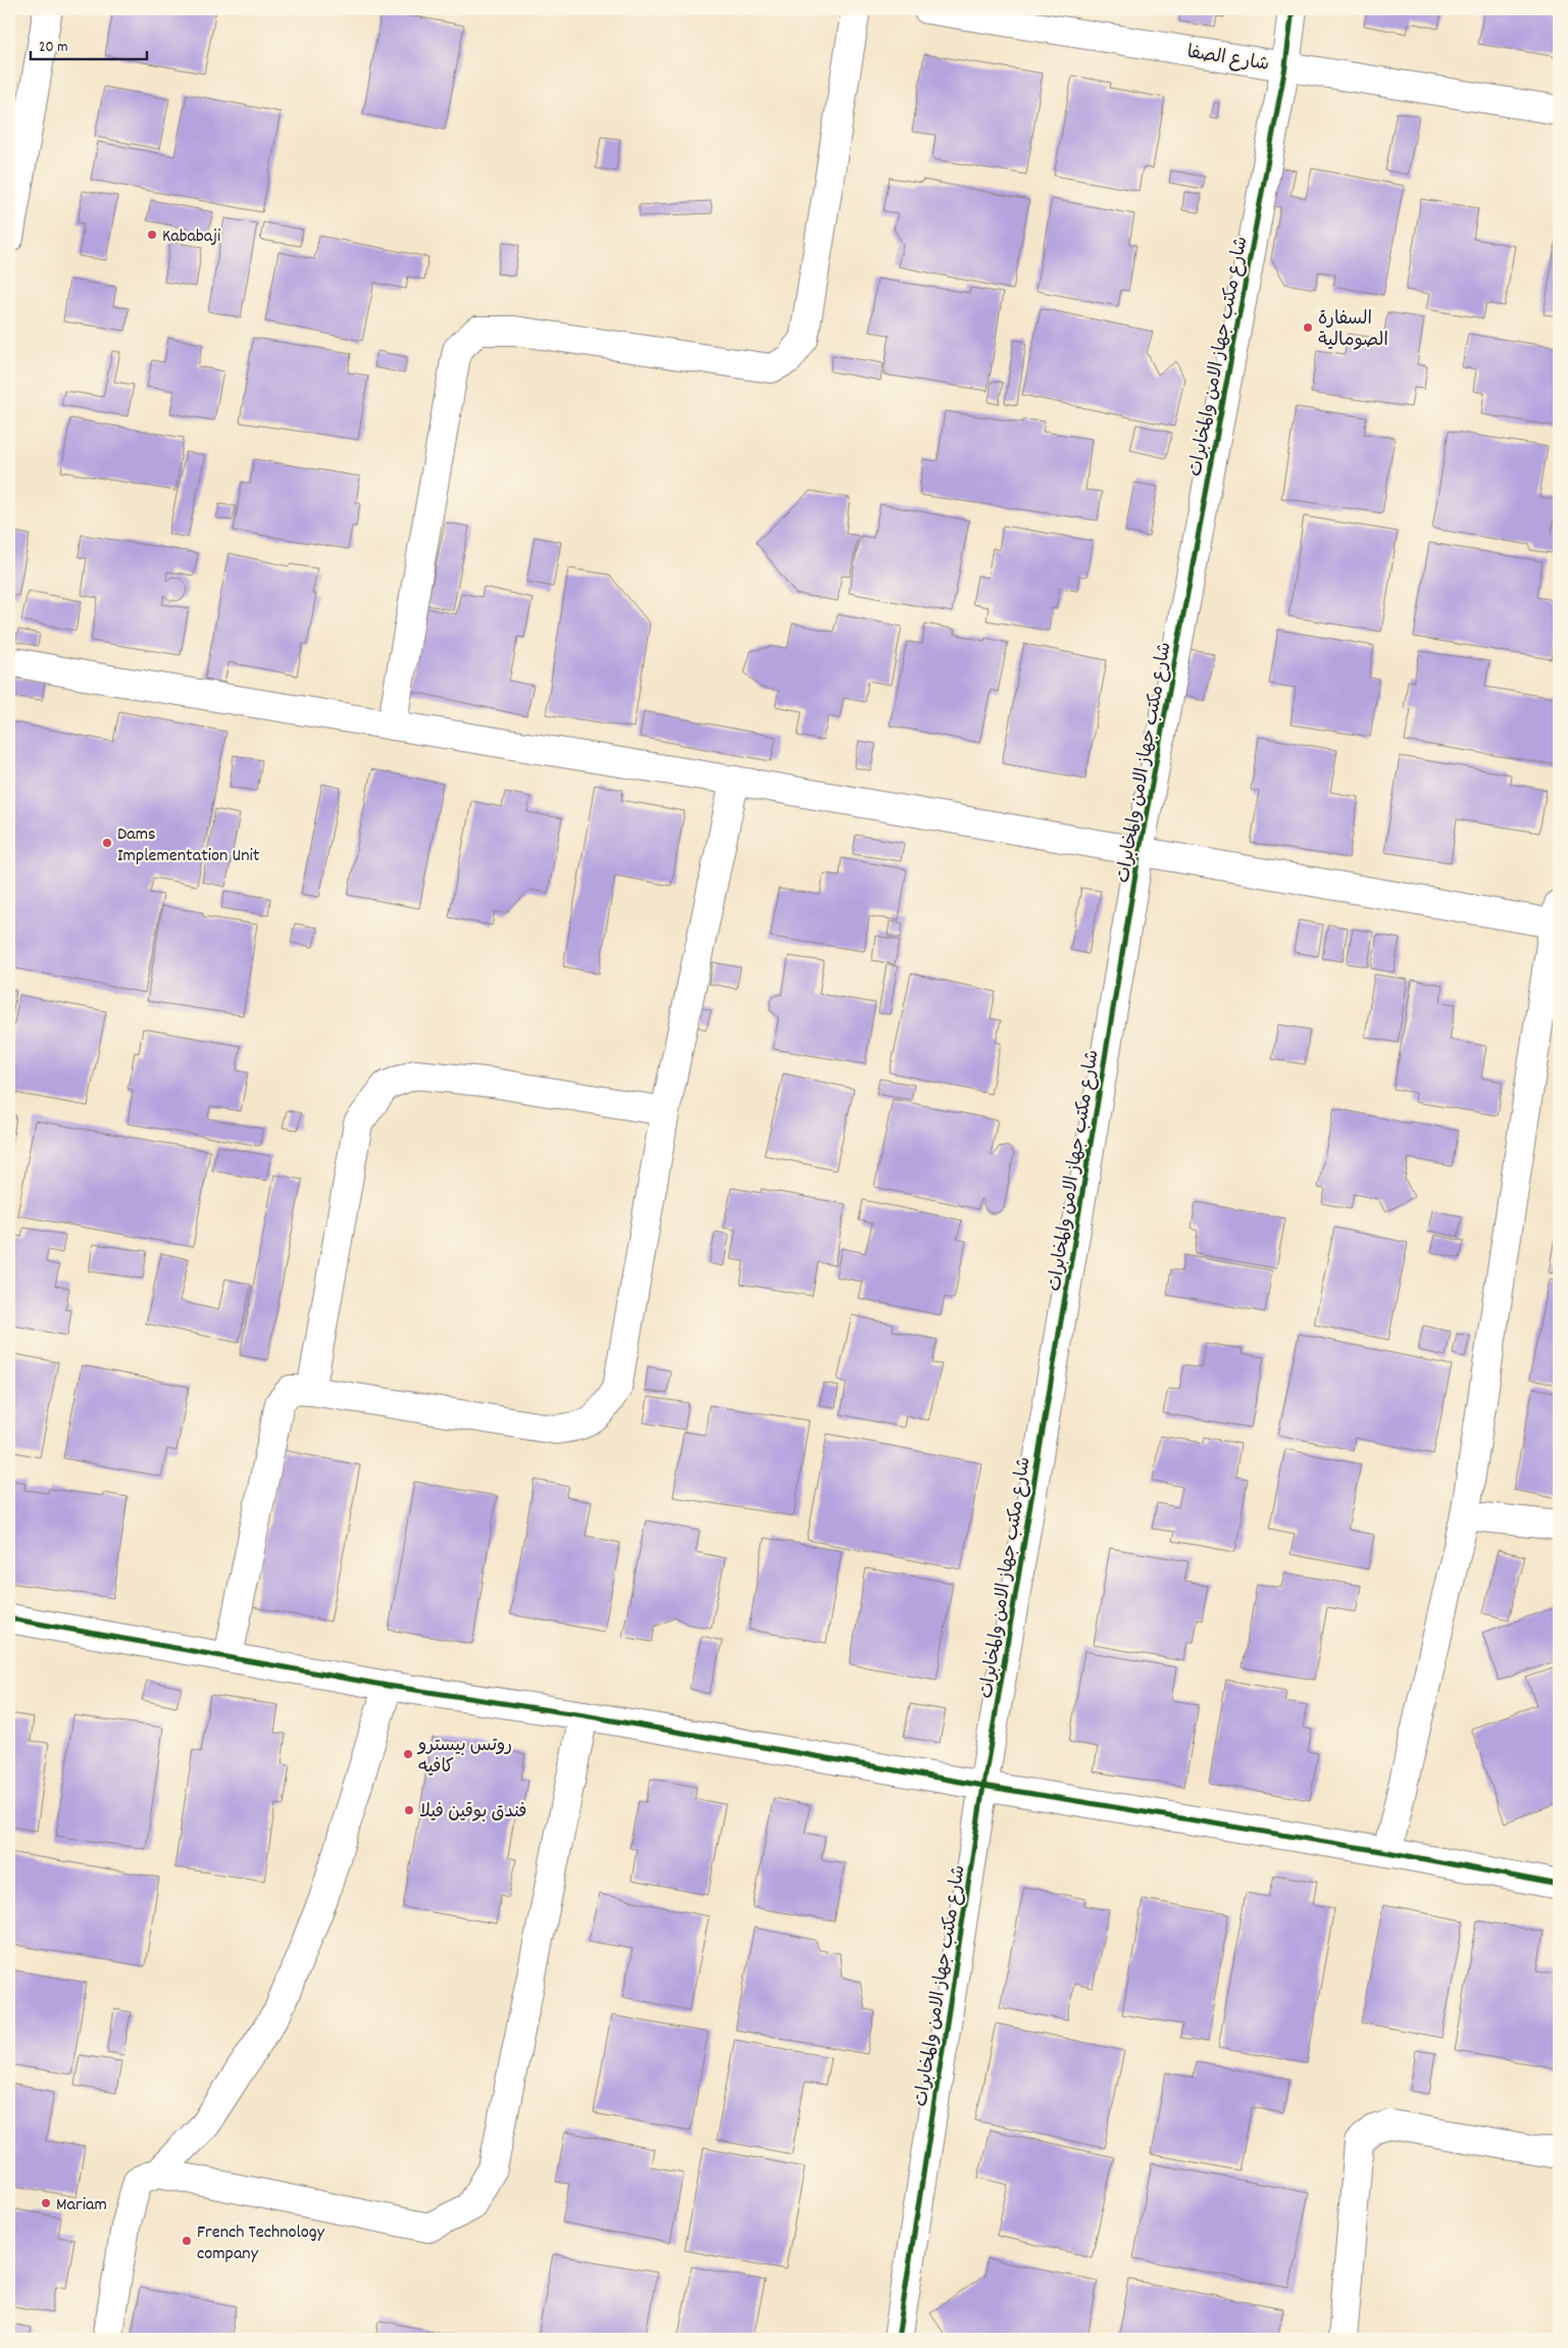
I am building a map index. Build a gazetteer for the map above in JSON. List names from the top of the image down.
{
  "streets": {
    "street": ["شارع الصفا", "شارع مكتب جهاز الامن والمخابرات"]
  },
  "crossings": [
    ["شارع الصفا", "شارع مكتب جهاز الامن والمخابرات"]
  ],
  "places": [
    "Kababaji",
    "السفارة الصومالية",
    "Dams Implementation Unit",
    "روتس بيسترو كافيه",
    "فندق بوقين فيلا",
    "Mariam",
    "French Technology company"
  ],
  "scale_bar": "20 m"
}
